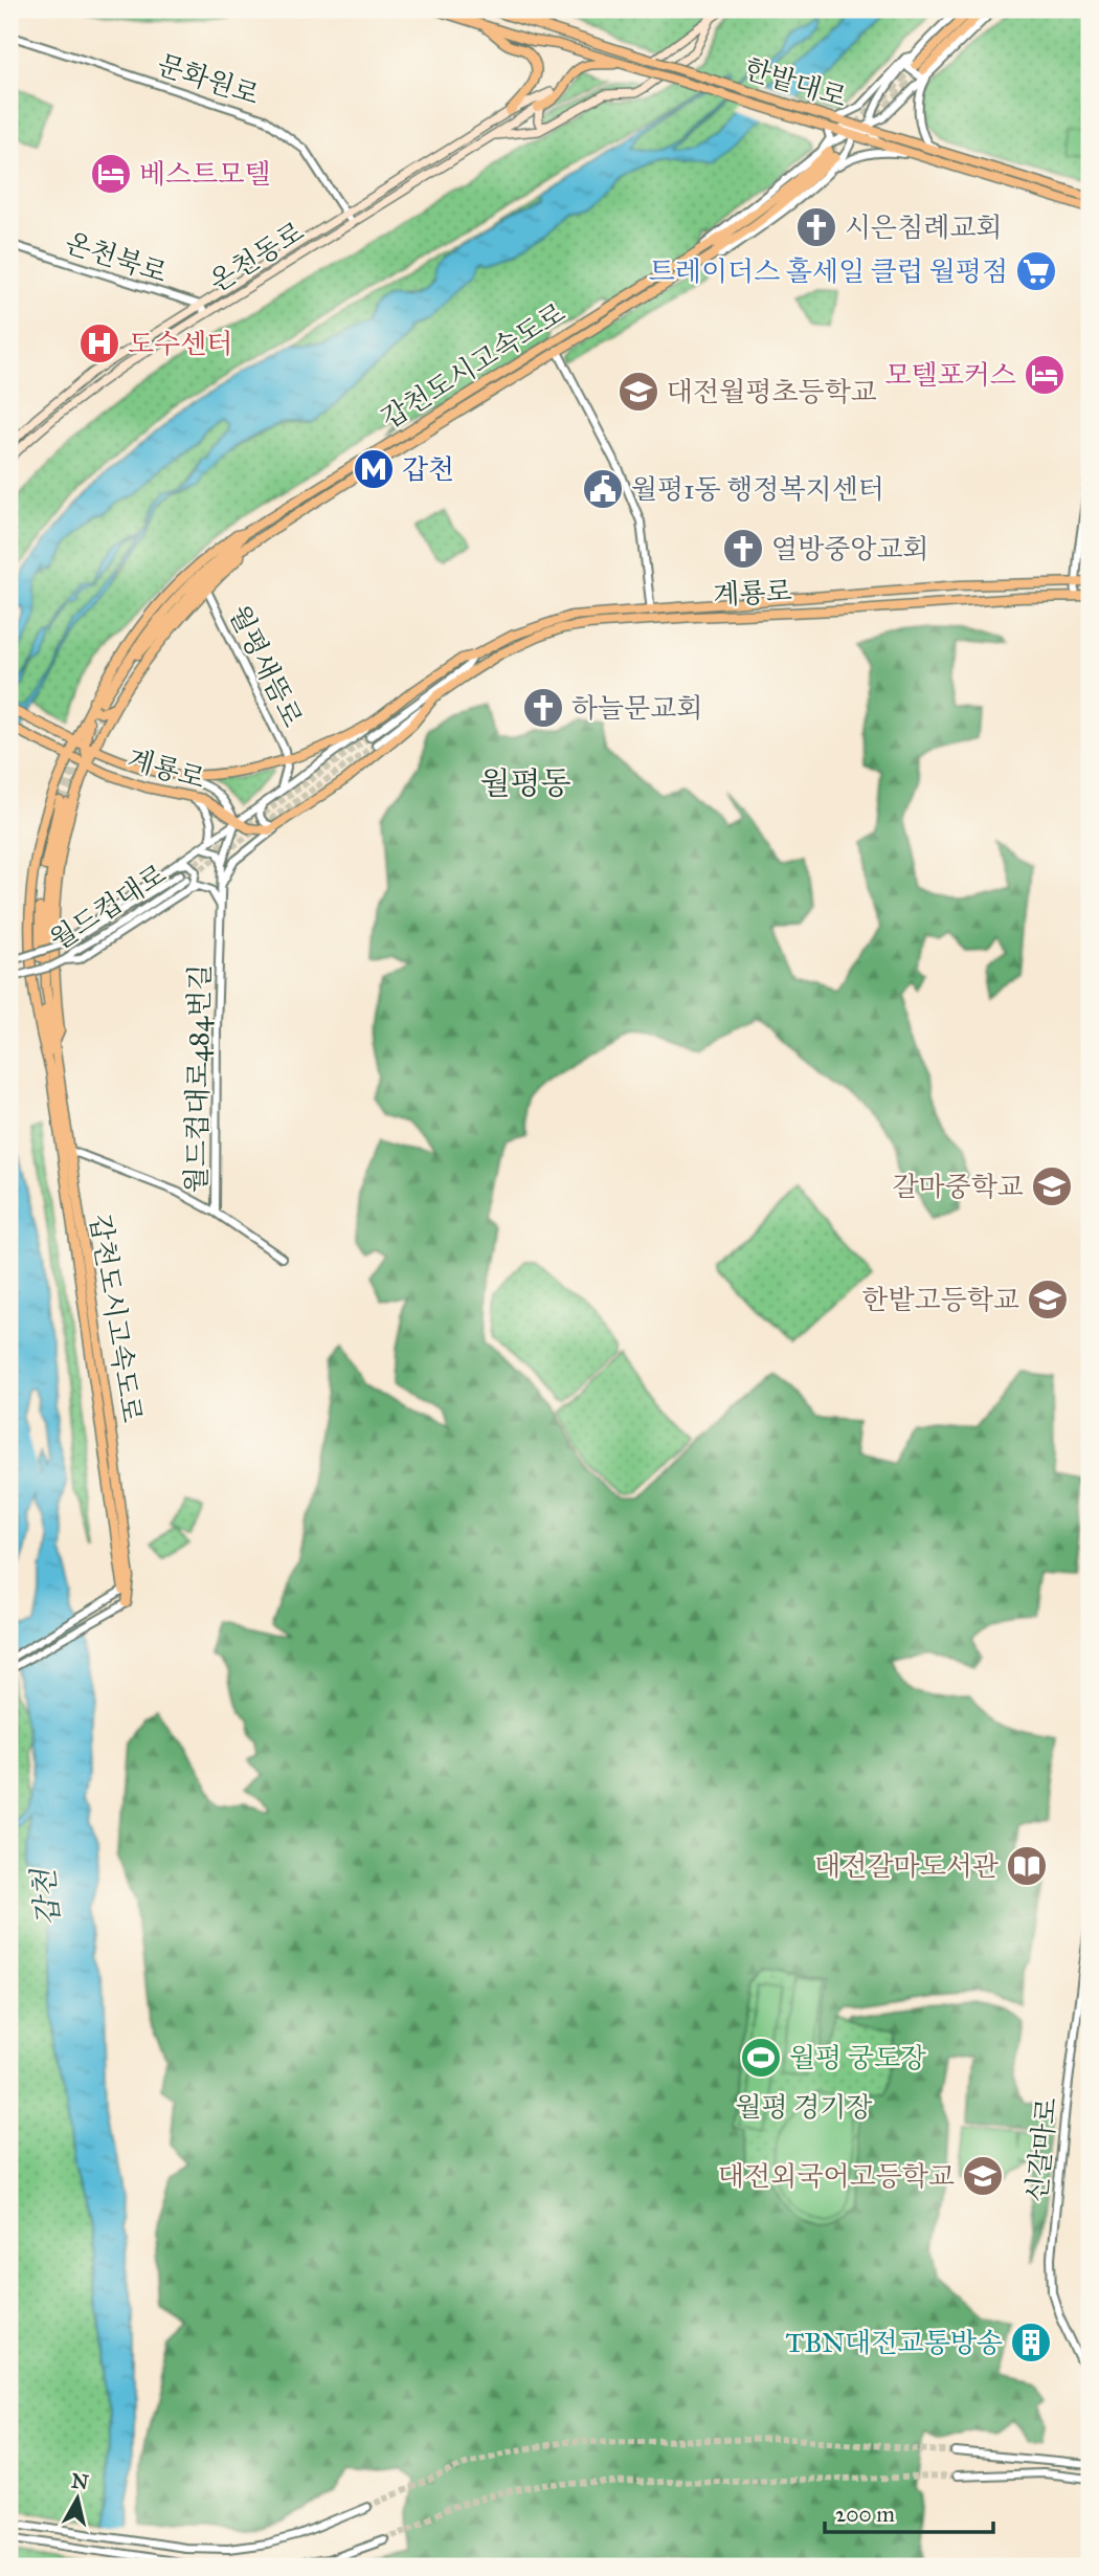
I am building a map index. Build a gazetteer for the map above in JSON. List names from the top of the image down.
{
  "streets": {
    "main road": [
      "한밭대로",
      "온천동로",
      "갑천도시고속도로",
      "계룡로"
    ],
    "street": [
      "문화원로",
      "온천북로",
      "월평새뜸로",
      "월드컵대로",
      "월드컵대로484번길",
      "신갈마로"
    ]
  },
  "crossings": [
    ["문화원로", "온천동로"],
    ["온천동로", "온천북로"],
    ["갑천도시고속도로", "월드컵대로484번길"],
    ["계룡로", "월평새뜸로"],
    ["계룡로", "월드컵대로484번길"]
  ],
  "districts": ["월평동"],
  "water": ["갑천"],
  "parks": ["월평 경기장"],
  "places": {
    "hotel": ["베스트모텔", "모텔포커스"],
    "church": ["시은침례교회", "열방중앙교회", "하늘문교회"],
    "supermarket": ["트레이더스 홀세일 클럽 월평점"],
    "hospital": ["도수센터"],
    "school or university": [
      "대전월평초등학교",
      "갈마중학교",
      "한밭고등학교",
      "대전외국어고등학교"
    ],
    "metro station": ["갑천"],
    "public building": ["월평1동 행정복지센터"],
    "library": ["대전갈마도서관"],
    "sports": ["월평 궁도장"],
    "building": ["TBN대전교통방송"]
  },
  "scale_bar": "200 m",
  "north": "top"
}
